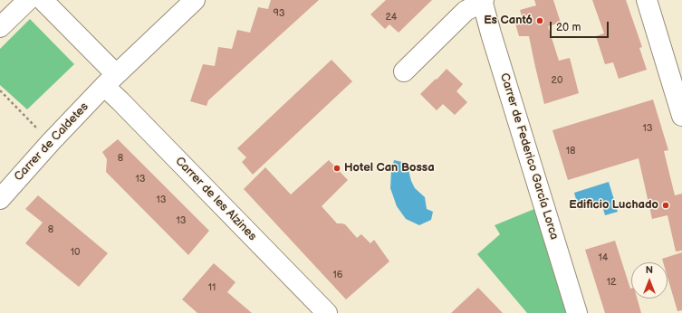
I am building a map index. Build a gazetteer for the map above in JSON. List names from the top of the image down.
{
  "streets": {
    "street": ["Carrer de Caldetes", "Carrer de Federico García Lorca", "Carrer de les Alzines"]
  },
  "crossings": [
    ["Carrer de Caldetes", "Carrer de les Alzines"]
  ],
  "places": ["Es Cantó", "Hotel Can Bossa", "Edificio Luchado"],
  "house_numbers": [
    "93",
    "24",
    "20",
    "13",
    "18",
    "8",
    "13",
    "13",
    "13",
    "8",
    "10",
    "14",
    "16",
    "12",
    "11"
  ],
  "scale_bar": "20 m",
  "north": "top"
}
